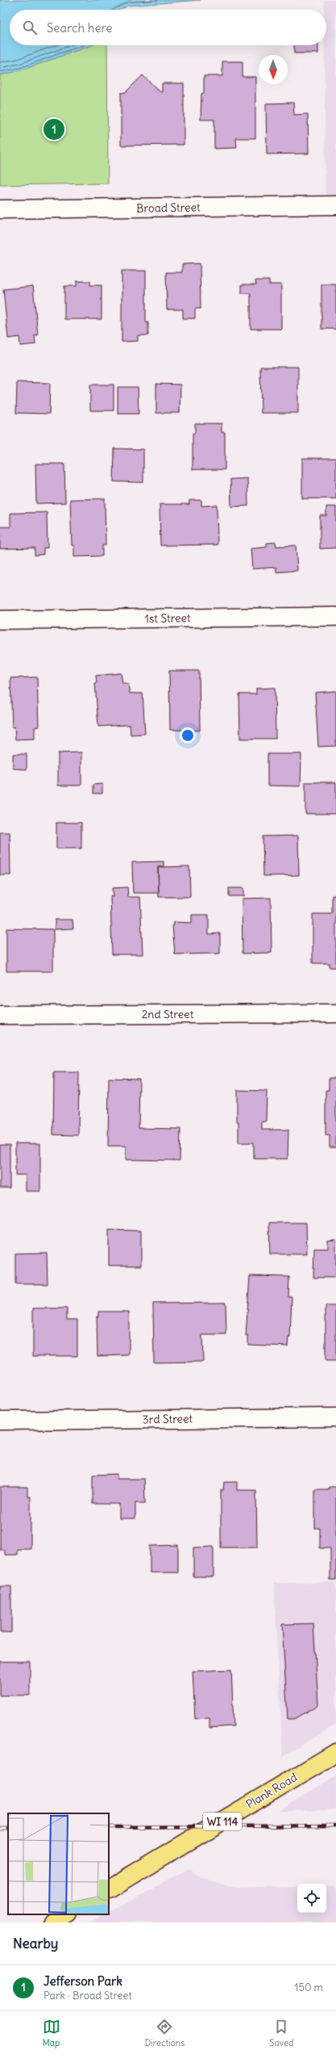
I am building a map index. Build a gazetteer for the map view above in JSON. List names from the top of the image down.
{
  "streets": {
    "main road": ["Plank Road", "WI 114"],
    "street": [
      "Broad Street",
      "1st Street",
      "2nd Street",
      "3rd Street"
    ]
  },
  "north": "bottom",
  "page": {
    "search": "Search here",
    "pins": "1",
    "heading": "Nearby",
    "list": [
      {
        "mark": "1",
        "name": "Jefferson Park",
        "note": "Park · Broad Street",
        "value": "150 m"
      }
    ],
    "nav": ["Map", "Directions", "Saved"]
  }
}
